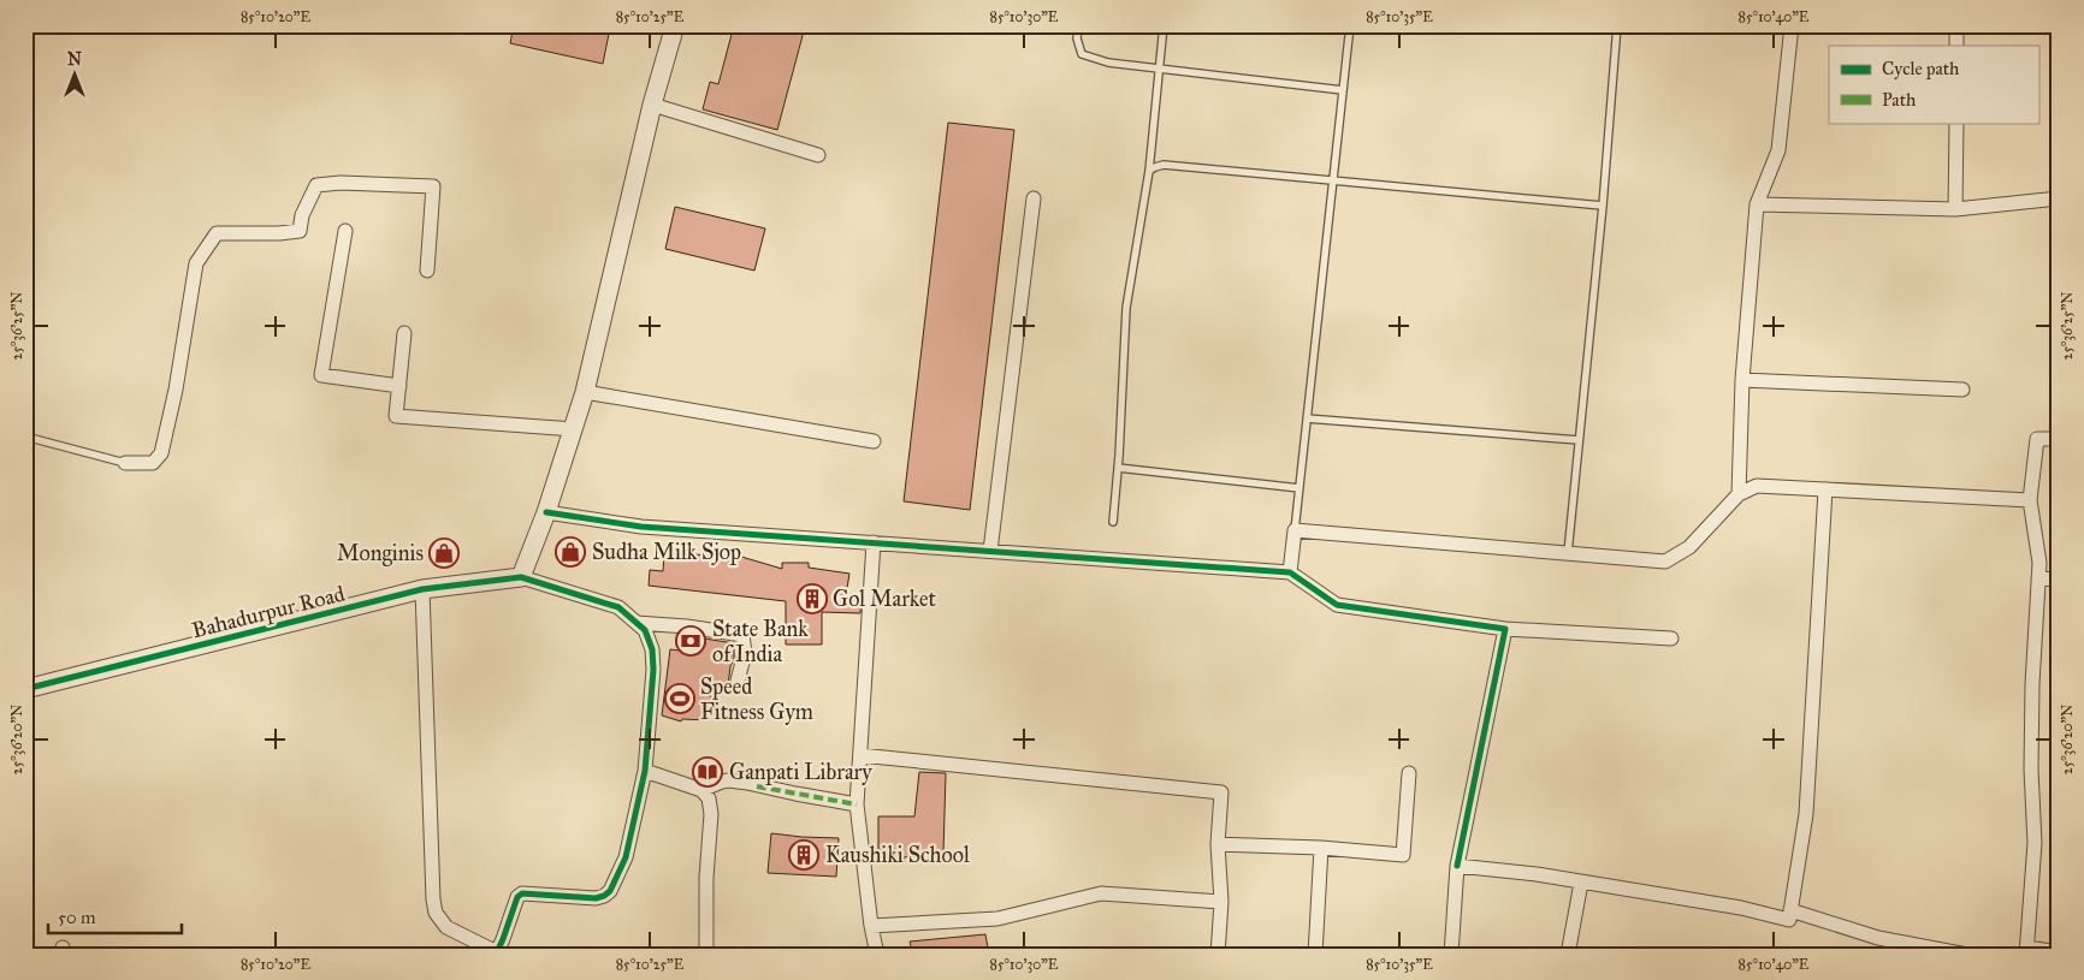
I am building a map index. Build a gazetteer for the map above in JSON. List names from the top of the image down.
{
  "streets": {
    "street": ["Bahadurpur Road"]
  },
  "places": {
    "shop": ["Sudha Milk Sjop", "Monginis"],
    "building": ["Gol Market", "Kaushiki School"],
    "bank": ["State Bank of India"],
    "sports": ["Speed Fitness Gym"],
    "library": ["Ganpati Library"]
  },
  "legend": ["Cycle path", "Path"],
  "scale_bar": "50 m",
  "north": "top",
  "coordinates": [
    "85°10'20\"E",
    "85°10'25\"E",
    "85°10'30\"E",
    "85°10'35\"E",
    "85°10'40\"E",
    "25°36'25\"N",
    "25°36'20\"N"
  ]
}
